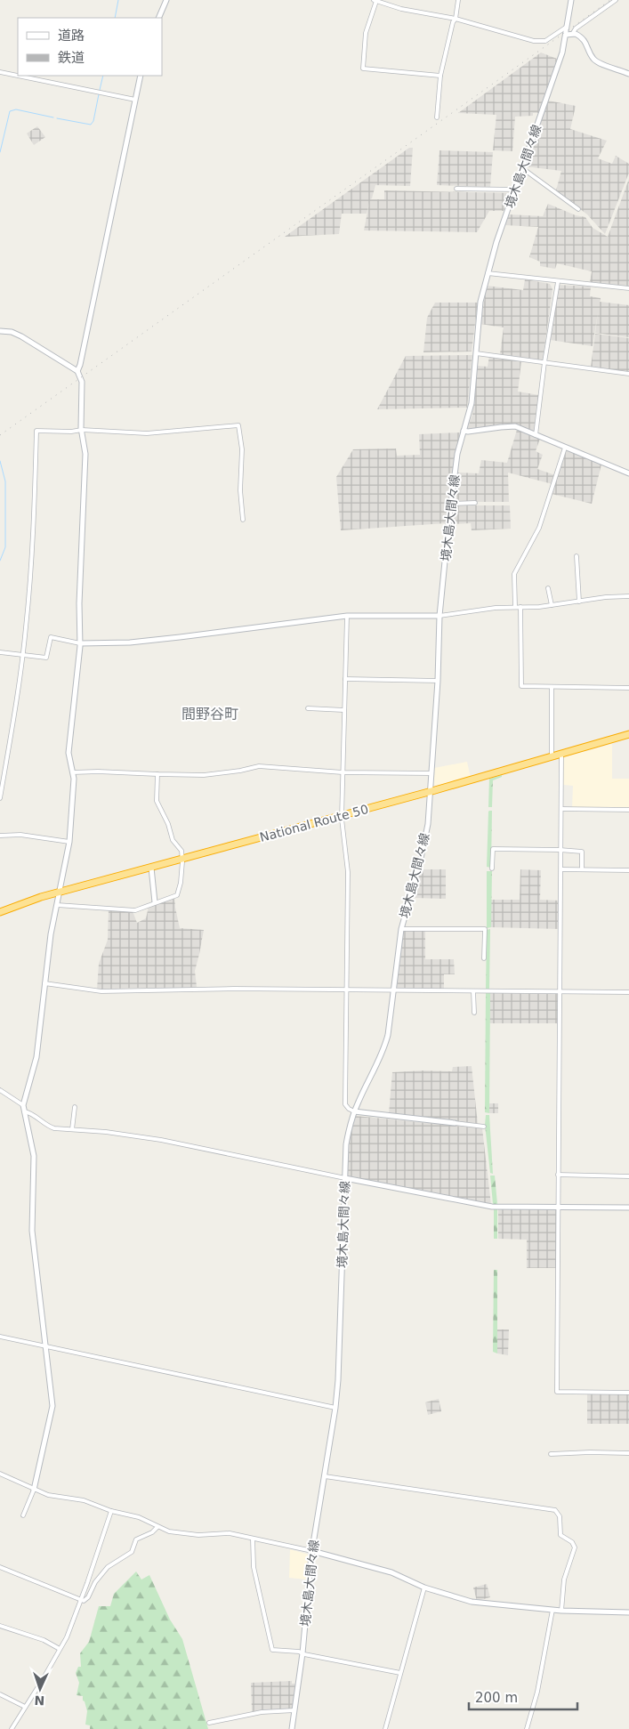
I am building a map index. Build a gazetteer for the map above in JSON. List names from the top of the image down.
{
  "streets": {
    "highway": ["National Route 50"],
    "street": ["境木島大間々線"]
  },
  "crossings": [
    ["境木島大間々線", "National Route 50"]
  ],
  "districts": ["間野谷町"],
  "legend": ["道路", "鉄道"],
  "scale_bar": "200 m",
  "north": "bottom"
}
